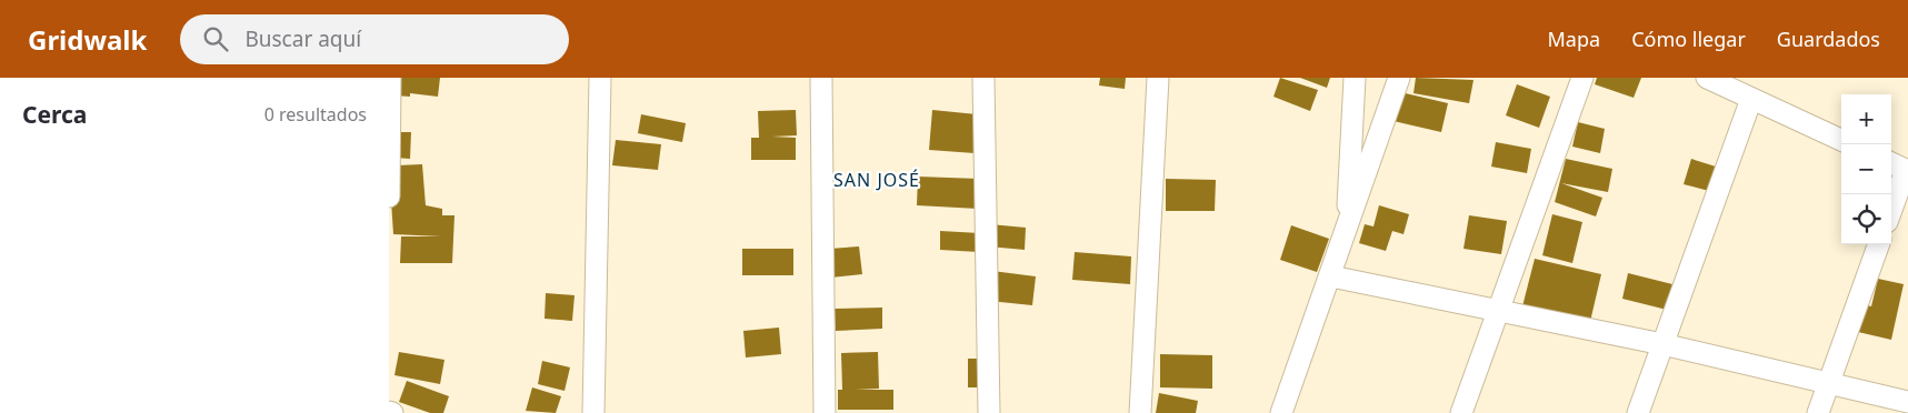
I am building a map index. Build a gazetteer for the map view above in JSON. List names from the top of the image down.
{
  "districts": ["SAN JOSÉ"],
  "page": {
    "header": "Gridwalk",
    "search": "Buscar aquí",
    "nav": ["Mapa", "Cómo llegar", "Guardados"],
    "heading": ["Cerca", "0 resultados"],
    "map_buttons": ["+", "−"]
  }
}
